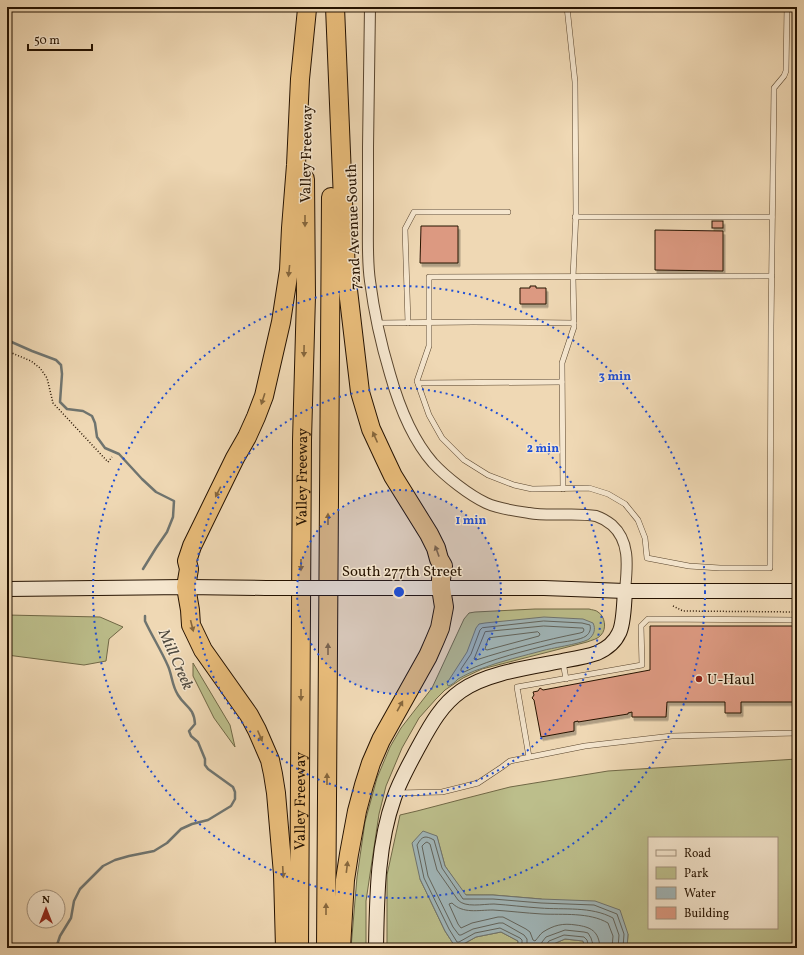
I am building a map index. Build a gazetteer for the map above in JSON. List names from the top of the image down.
{
  "streets": {
    "highway": ["Valley Freeway"],
    "main road": ["72nd Avenue South", "South 277th Street"]
  },
  "crossings": [
    ["72nd Avenue South", "South 277th Street"]
  ],
  "water": ["Mill Creek"],
  "places": ["U-Haul"],
  "legend": [
    "Road",
    "Park",
    "Water",
    "Building"
  ],
  "scale_bar": "50 m",
  "north": "top",
  "rings": ["3 min", "2 min", "1 min"]
}
